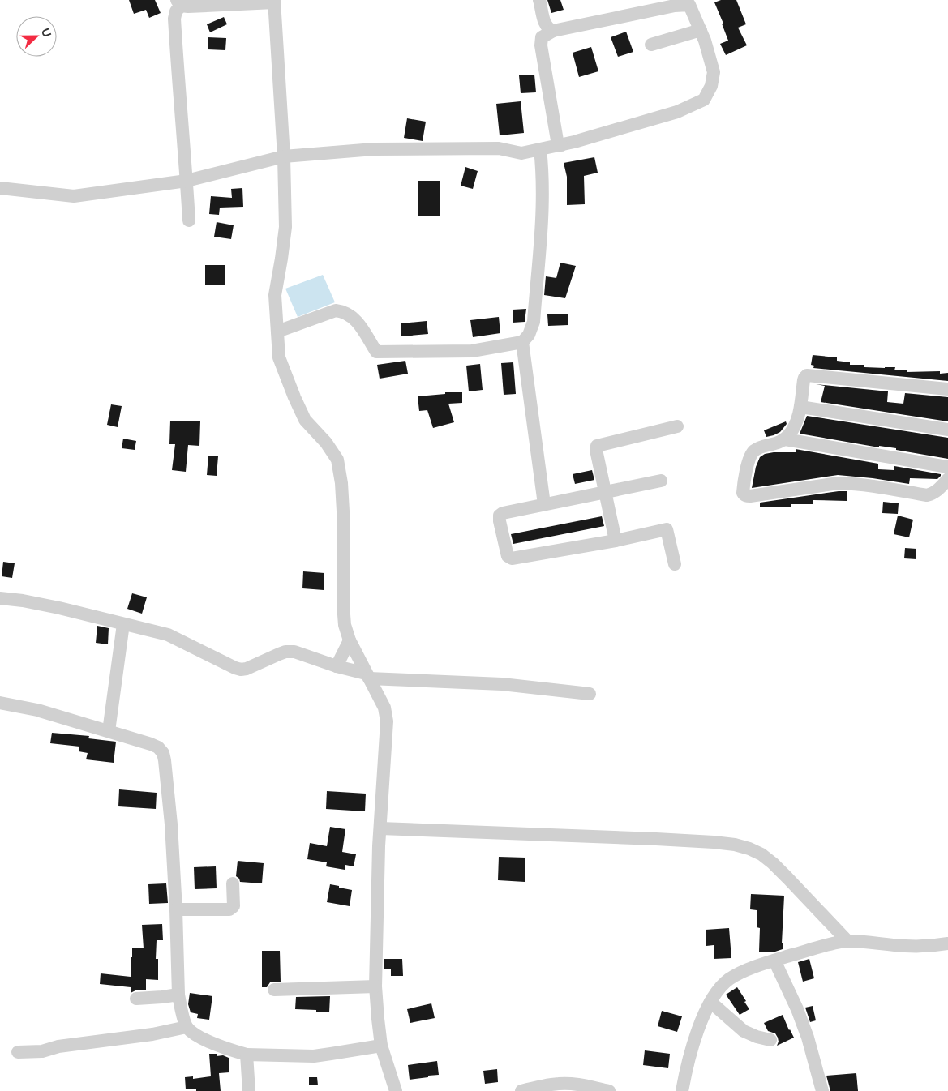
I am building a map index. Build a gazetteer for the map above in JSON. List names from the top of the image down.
{
  "north": "right"
}
